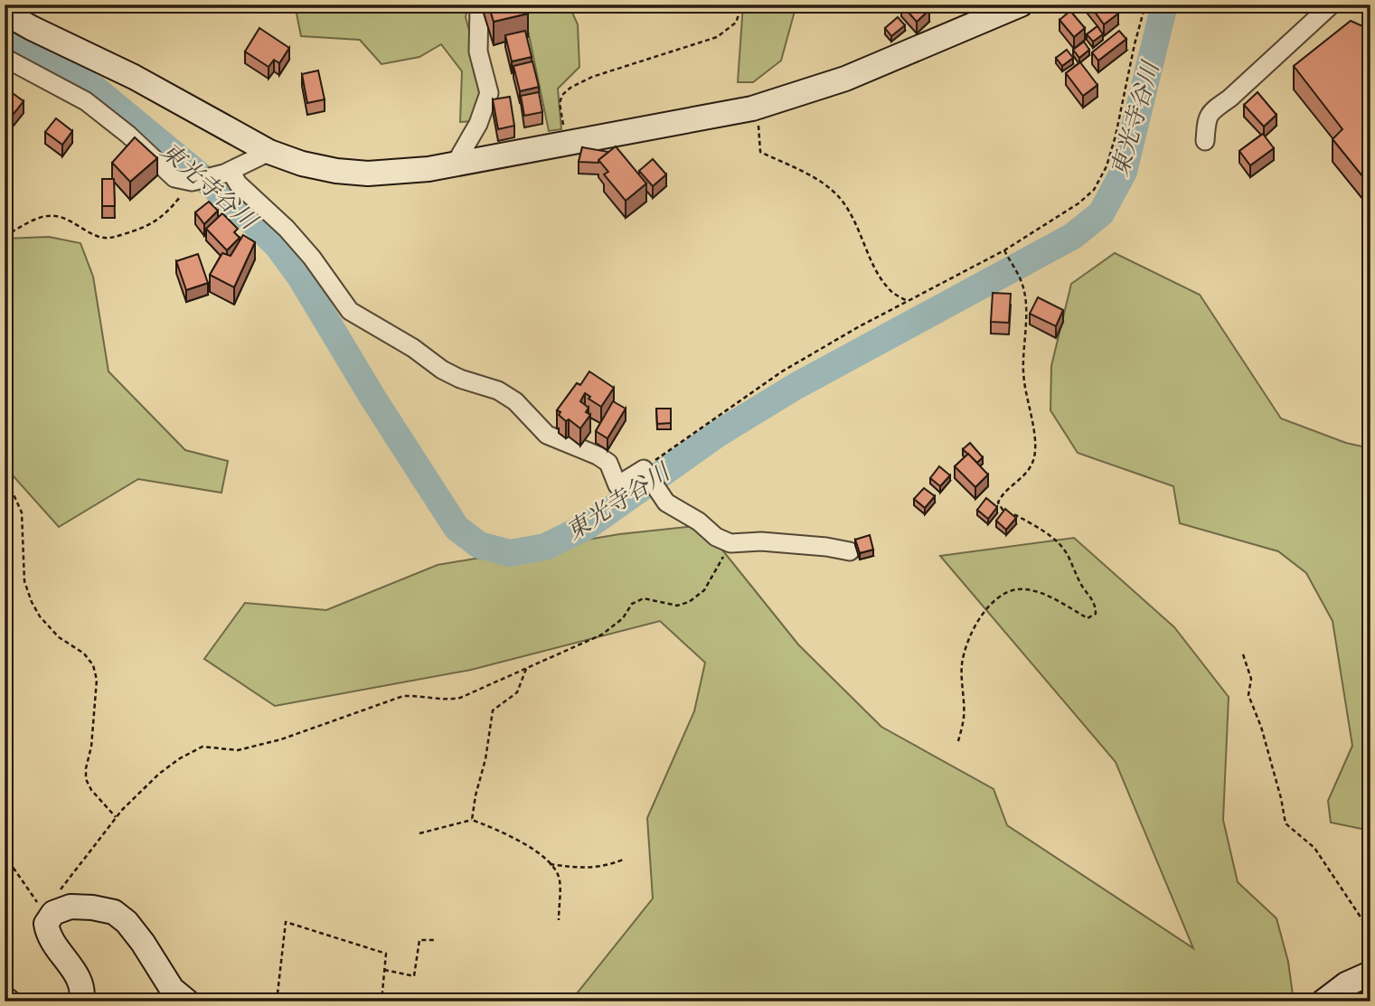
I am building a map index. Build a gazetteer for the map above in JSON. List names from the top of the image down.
{
  "water": ["東光寺谷川"]
}
